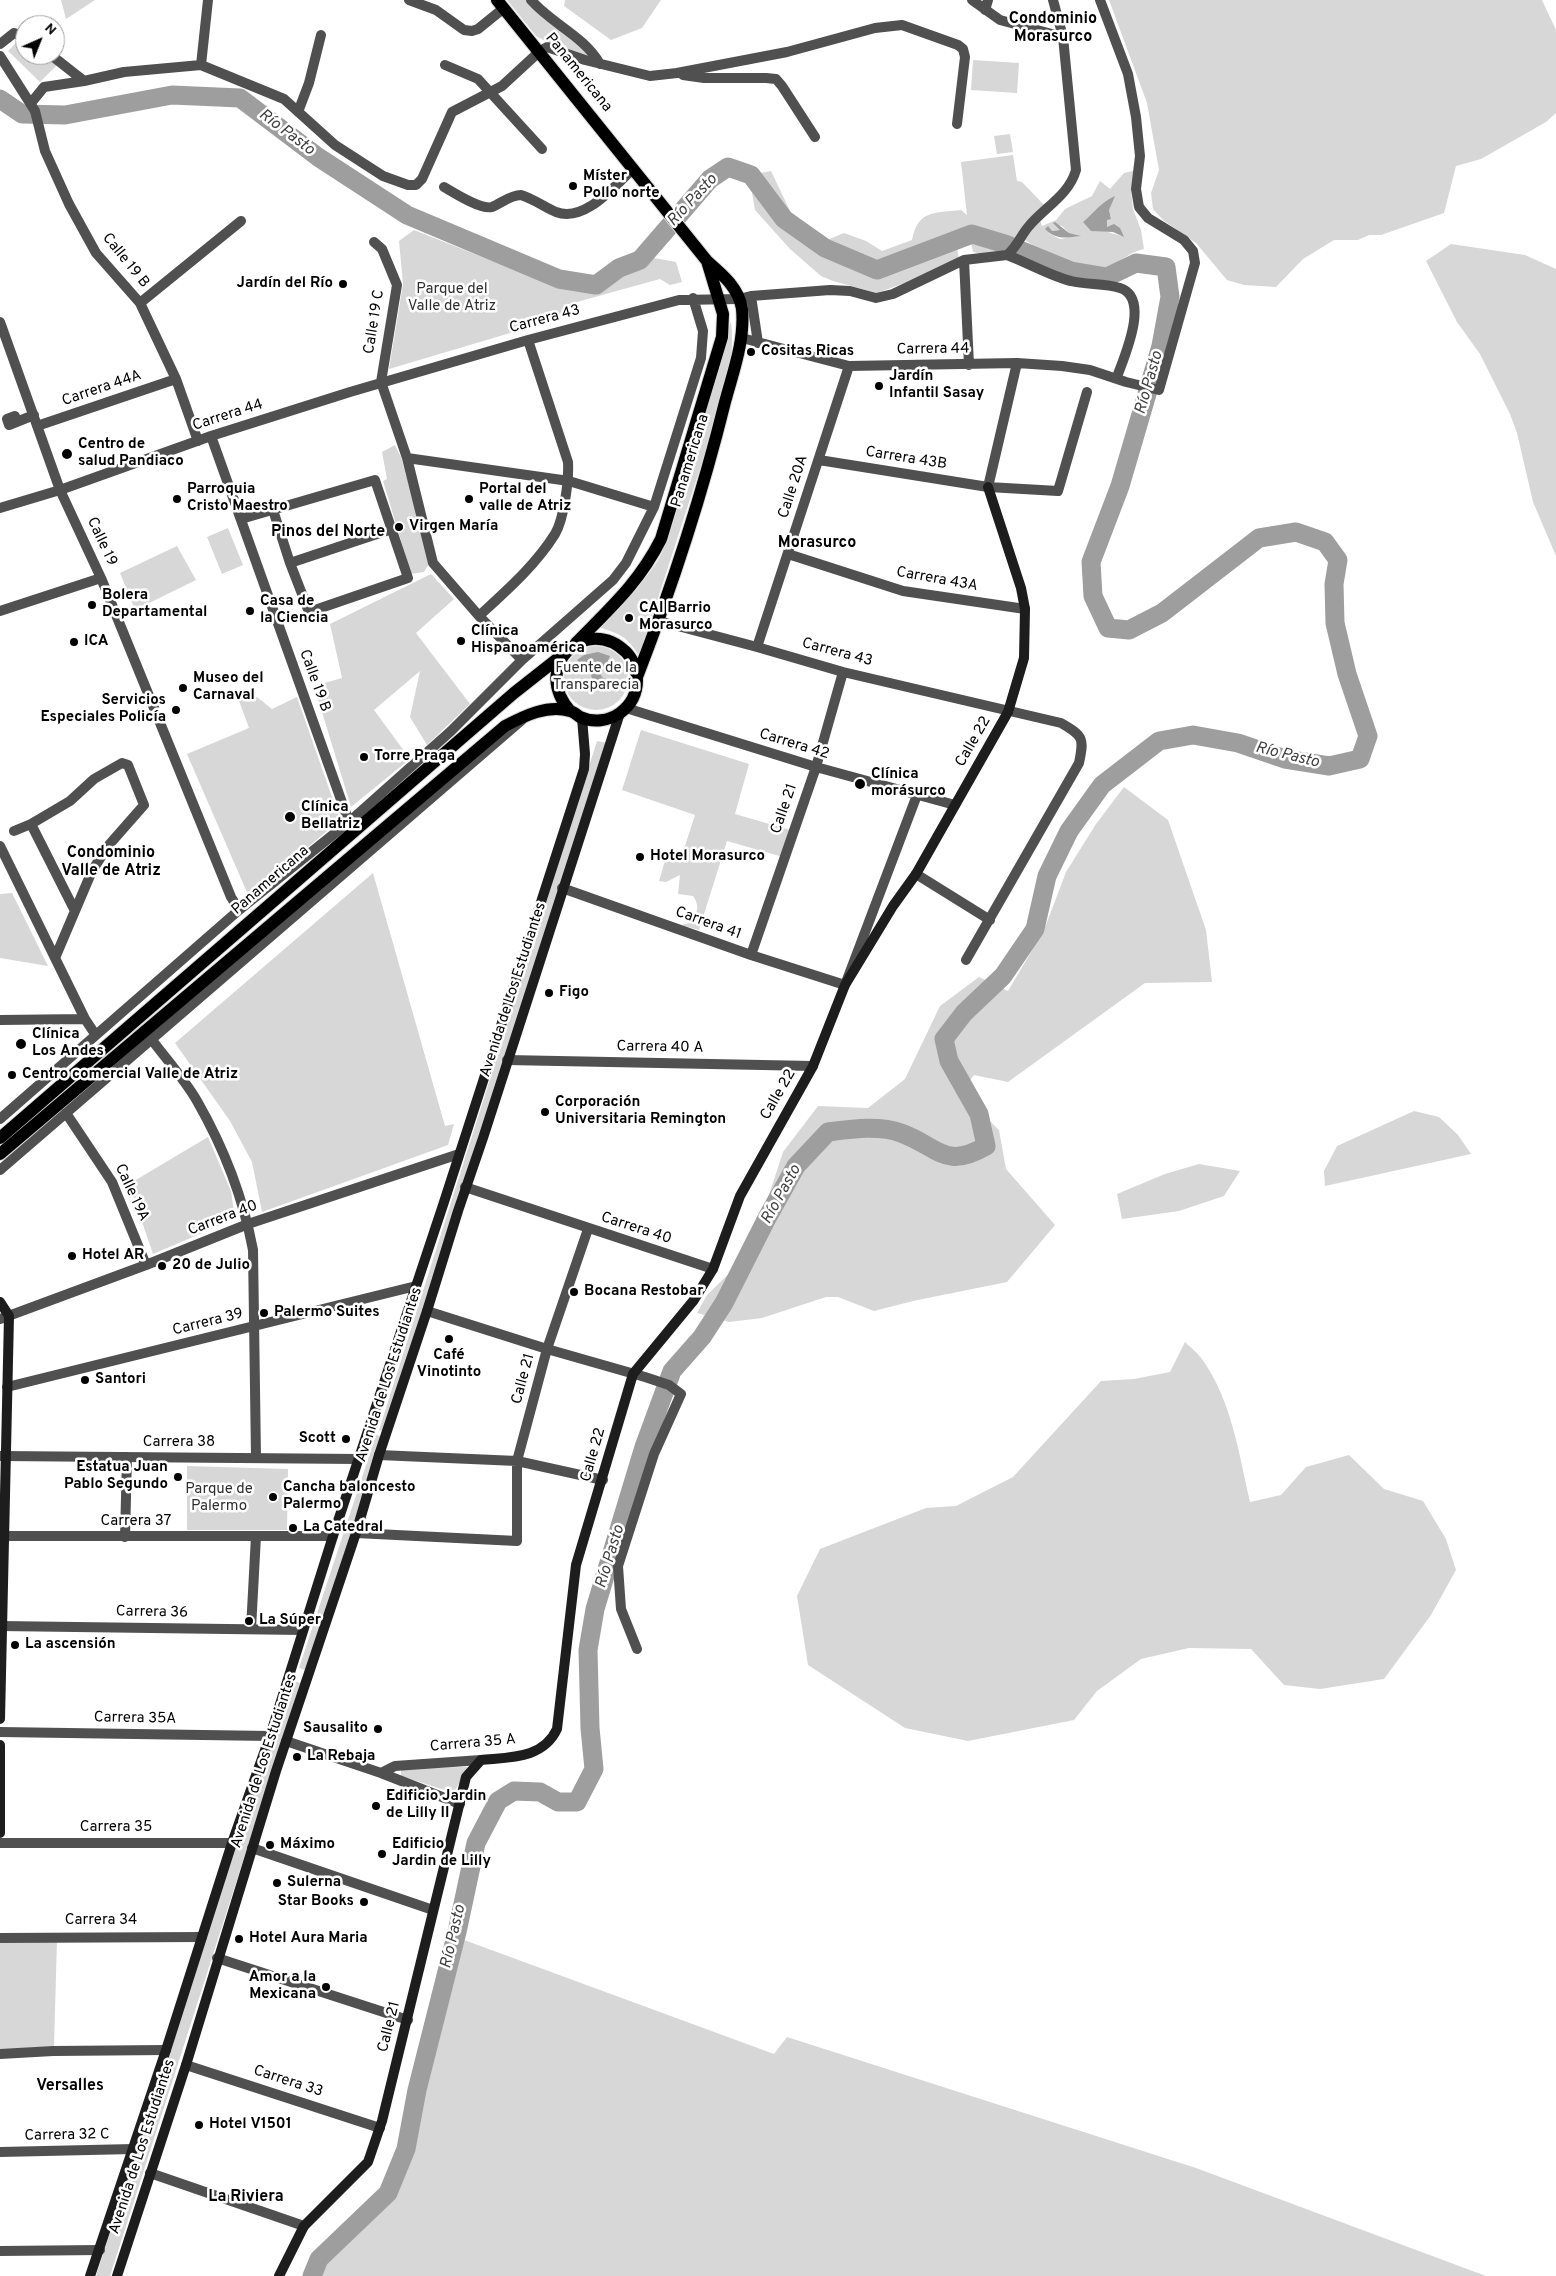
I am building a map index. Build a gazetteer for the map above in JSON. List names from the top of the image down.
{
  "streets": {
    "main road": [
      "Panamericana",
      "Calle 22",
      "Calle 21",
      "Avenida de Los Estudiantes",
      "Carrera 35 A"
    ],
    "street": [
      "Calle 19 B",
      "Carrera 43",
      "Calle 19 C",
      "Carrera 44",
      "Carrera 44A",
      "Carrera 43B",
      "Calle 20A",
      "Calle 19",
      "Carrera 43A",
      "Carrera 42",
      "Carrera 41",
      "Carrera 40 A",
      "Calle 19A",
      "Carrera 40",
      "Carrera 39",
      "Carrera 38",
      "Carrera 37",
      "Carrera 36",
      "Carrera 35A",
      "Carrera 35",
      "Carrera 34",
      "Carrera 33",
      "Carrera 32 C"
    ]
  },
  "crossings": [
    ["Panamericana", "Carrera 43"],
    ["Panamericana", "Carrera 44"],
    ["Panamericana", "Carrera 42"],
    ["Panamericana", "Avenida de Los Estudiantes"],
    ["Calle 19 B", "Carrera 44"],
    ["Calle 19 B", "Carrera 44A"],
    ["Carrera 43", "Calle 19 C"],
    ["Carrera 43", "Carrera 44"],
    ["Carrera 43", "Calle 20A"],
    ["Carrera 43", "Calle 22"],
    ["Carrera 43", "Calle 21"],
    ["Calle 19 C", "Carrera 44"],
    ["Carrera 44", "Calle 20A"],
    ["Carrera 44", "Calle 19"],
    ["Carrera 44A", "Calle 19"],
    ["Carrera 43B", "Calle 20A"],
    ["Carrera 43B", "Calle 22"],
    ["Calle 20A", "Carrera 43A"],
    ["Carrera 43A", "Calle 22"],
    ["Calle 22", "Carrera 42"],
    ["Calle 22", "Carrera 41"],
    ["Calle 22", "Carrera 40 A"],
    ["Calle 22", "Carrera 40"],
    ["Calle 22", "Carrera 35 A"],
    ["Carrera 42", "Calle 21"],
    ["Carrera 42", "Avenida de Los Estudiantes"],
    ["Calle 21", "Carrera 41"],
    ["Calle 21", "Avenida de Los Estudiantes"],
    ["Calle 21", "Carrera 40"],
    ["Calle 21", "Carrera 35 A"],
    ["Calle 21", "Carrera 33"],
    ["Carrera 41", "Avenida de Los Estudiantes"],
    ["Avenida de Los Estudiantes", "Carrera 40 A"],
    ["Avenida de Los Estudiantes", "Carrera 40"],
    ["Avenida de Los Estudiantes", "Carrera 39"],
    ["Avenida de Los Estudiantes", "Carrera 38"],
    ["Avenida de Los Estudiantes", "Carrera 37"],
    ["Avenida de Los Estudiantes", "Carrera 36"],
    ["Avenida de Los Estudiantes", "Carrera 35A"],
    ["Avenida de Los Estudiantes", "Carrera 35"],
    ["Avenida de Los Estudiantes", "Carrera 34"],
    ["Avenida de Los Estudiantes", "Carrera 33"],
    ["Avenida de Los Estudiantes", "Carrera 32 C"],
    ["Calle 19A", "Carrera 40"]
  ],
  "districts": [
    "Condominio Morasurco",
    "Pinos del Norte",
    "Morasurco",
    "Condominio Valle de Atriz",
    "Versalles",
    "La Riviera"
  ],
  "water": ["Río Pasto"],
  "parks": ["Parque del Valle de Atriz", "Fuente de la Transparecia", "Parque de Palermo"],
  "places": [
    "Míster Pollo norte",
    "Jardín del Río",
    "Cositas Ricas",
    "Jardín Infantil Sasay",
    "Centro de salud Pandiaco",
    "Parroquia Cristo Maestro",
    "Portal del valle de Atriz",
    "Virgen María",
    "Bolera Departamental",
    "Casa de la Ciencia",
    "CAI Barrio Morasurco",
    "Clínica Hispanoamérica",
    "ICA",
    "Museo del Carnaval",
    "Servicios Especiales Policía",
    "Torre Praga",
    "Clínica morásurco",
    "Clínica Bellatriz",
    "Hotel Morasurco",
    "Figo",
    "Clínica Los Andes",
    "Centro comercial Valle de Atriz",
    "Corporación Universitaria Remington",
    "Hotel AR",
    "20 de Julio",
    "Bocana Restobar",
    "Palermo Suites",
    "Café Vinotinto",
    "Santori",
    "Scott",
    "Estatua Juan Pablo Segundo",
    "Cancha baloncesto Palermo",
    "La Catedral",
    "La Súper",
    "La ascensión",
    "Sausalito",
    "La Rebaja",
    "Edificio Jardin de Lilly II",
    "Máximo",
    "Edificio Jardin de Lilly",
    "Sulerna",
    "Star Books",
    "Hotel Aura Maria",
    "Amor a la Mexicana",
    "Hotel V1501"
  ],
  "north": "top right"
}
